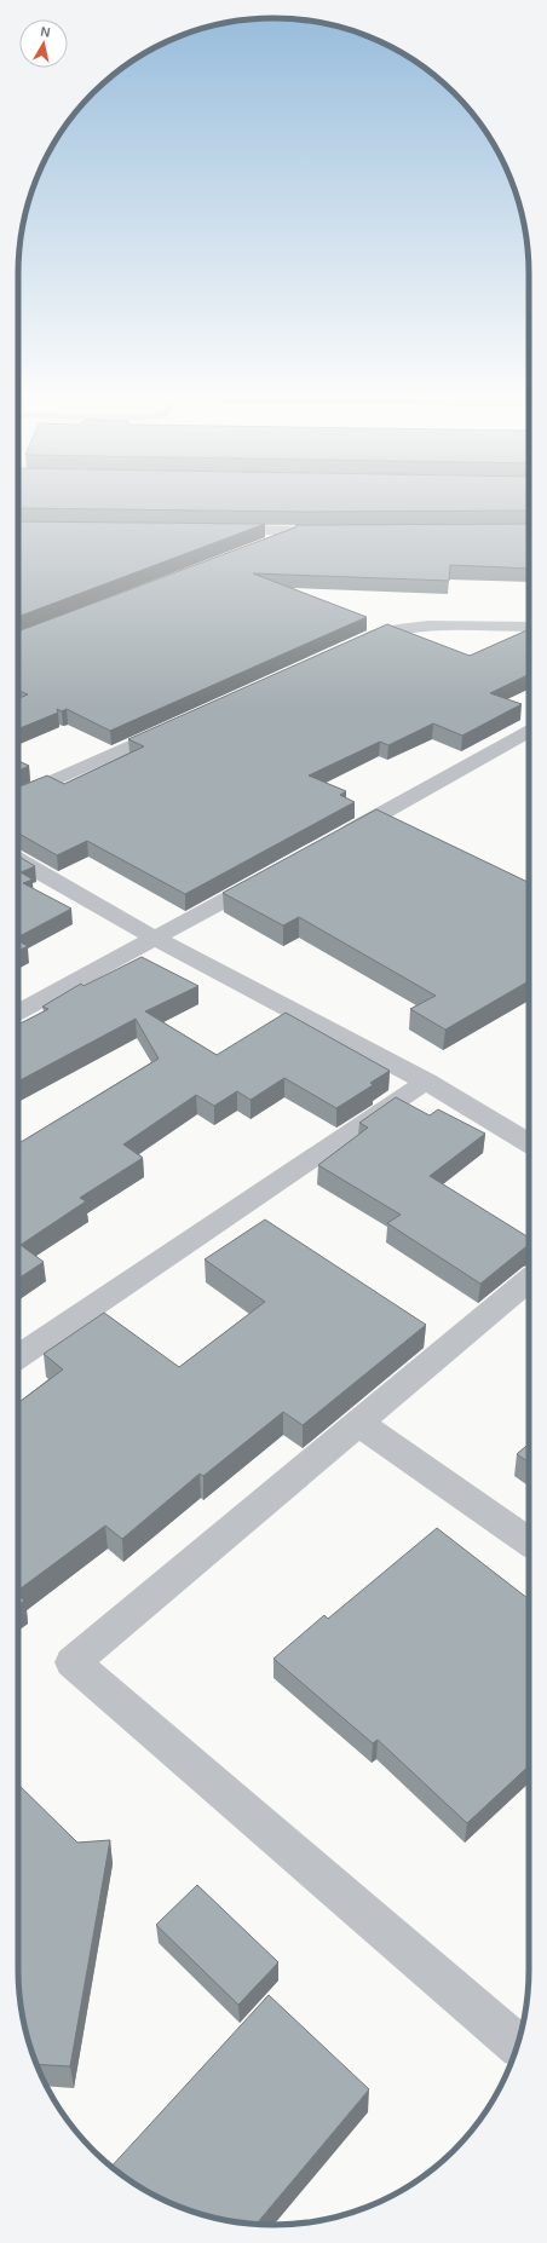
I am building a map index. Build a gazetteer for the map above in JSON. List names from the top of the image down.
{
  "north": "top"
}
